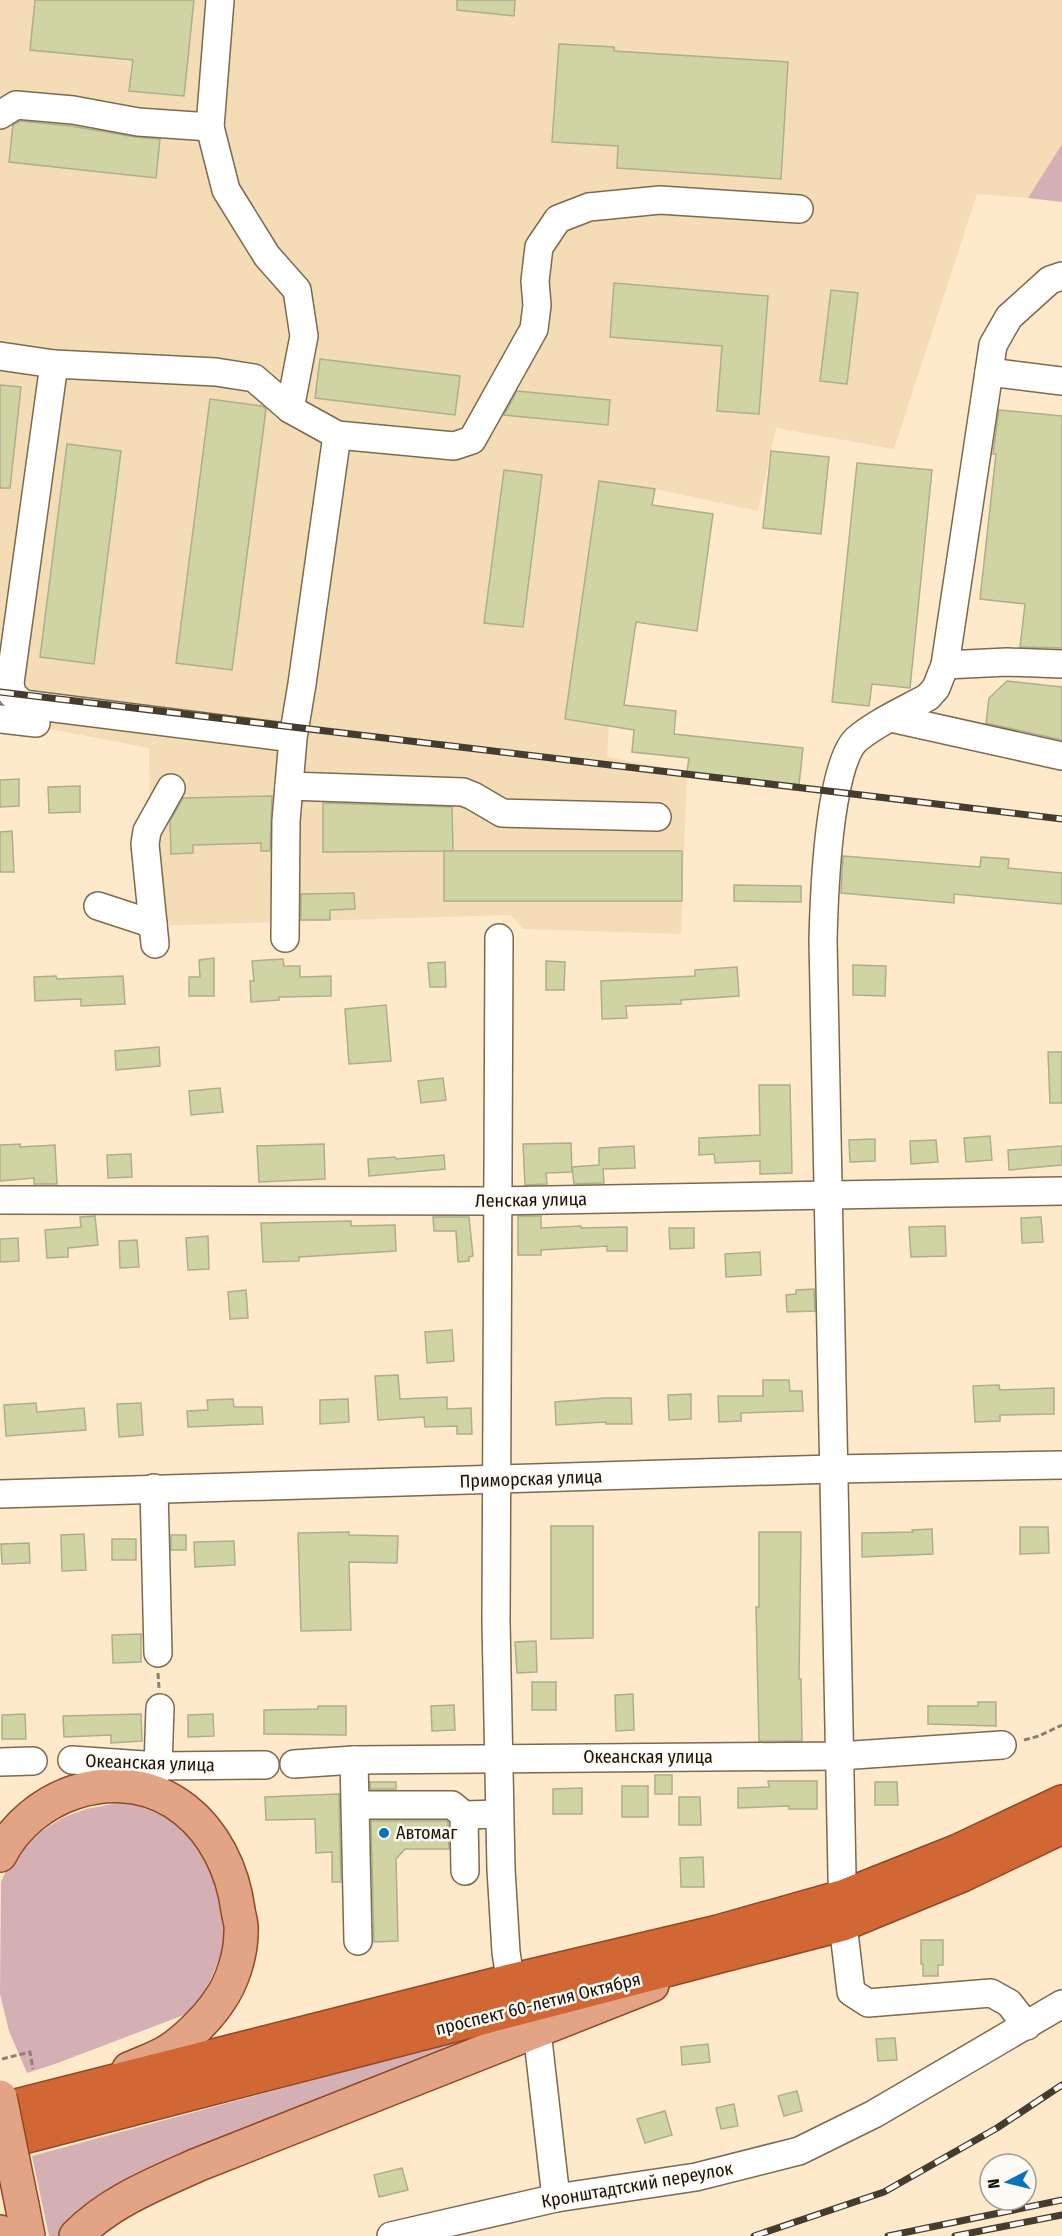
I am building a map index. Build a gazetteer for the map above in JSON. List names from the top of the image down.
{
  "streets": {
    "highway": ["проспект 60-летия Октября"],
    "street": [
      "Ленская улица",
      "Приморская улица",
      "Океанская улица",
      "Кронштадтский переулок"
    ]
  },
  "places": ["Автомаг"],
  "north": "left"
}
